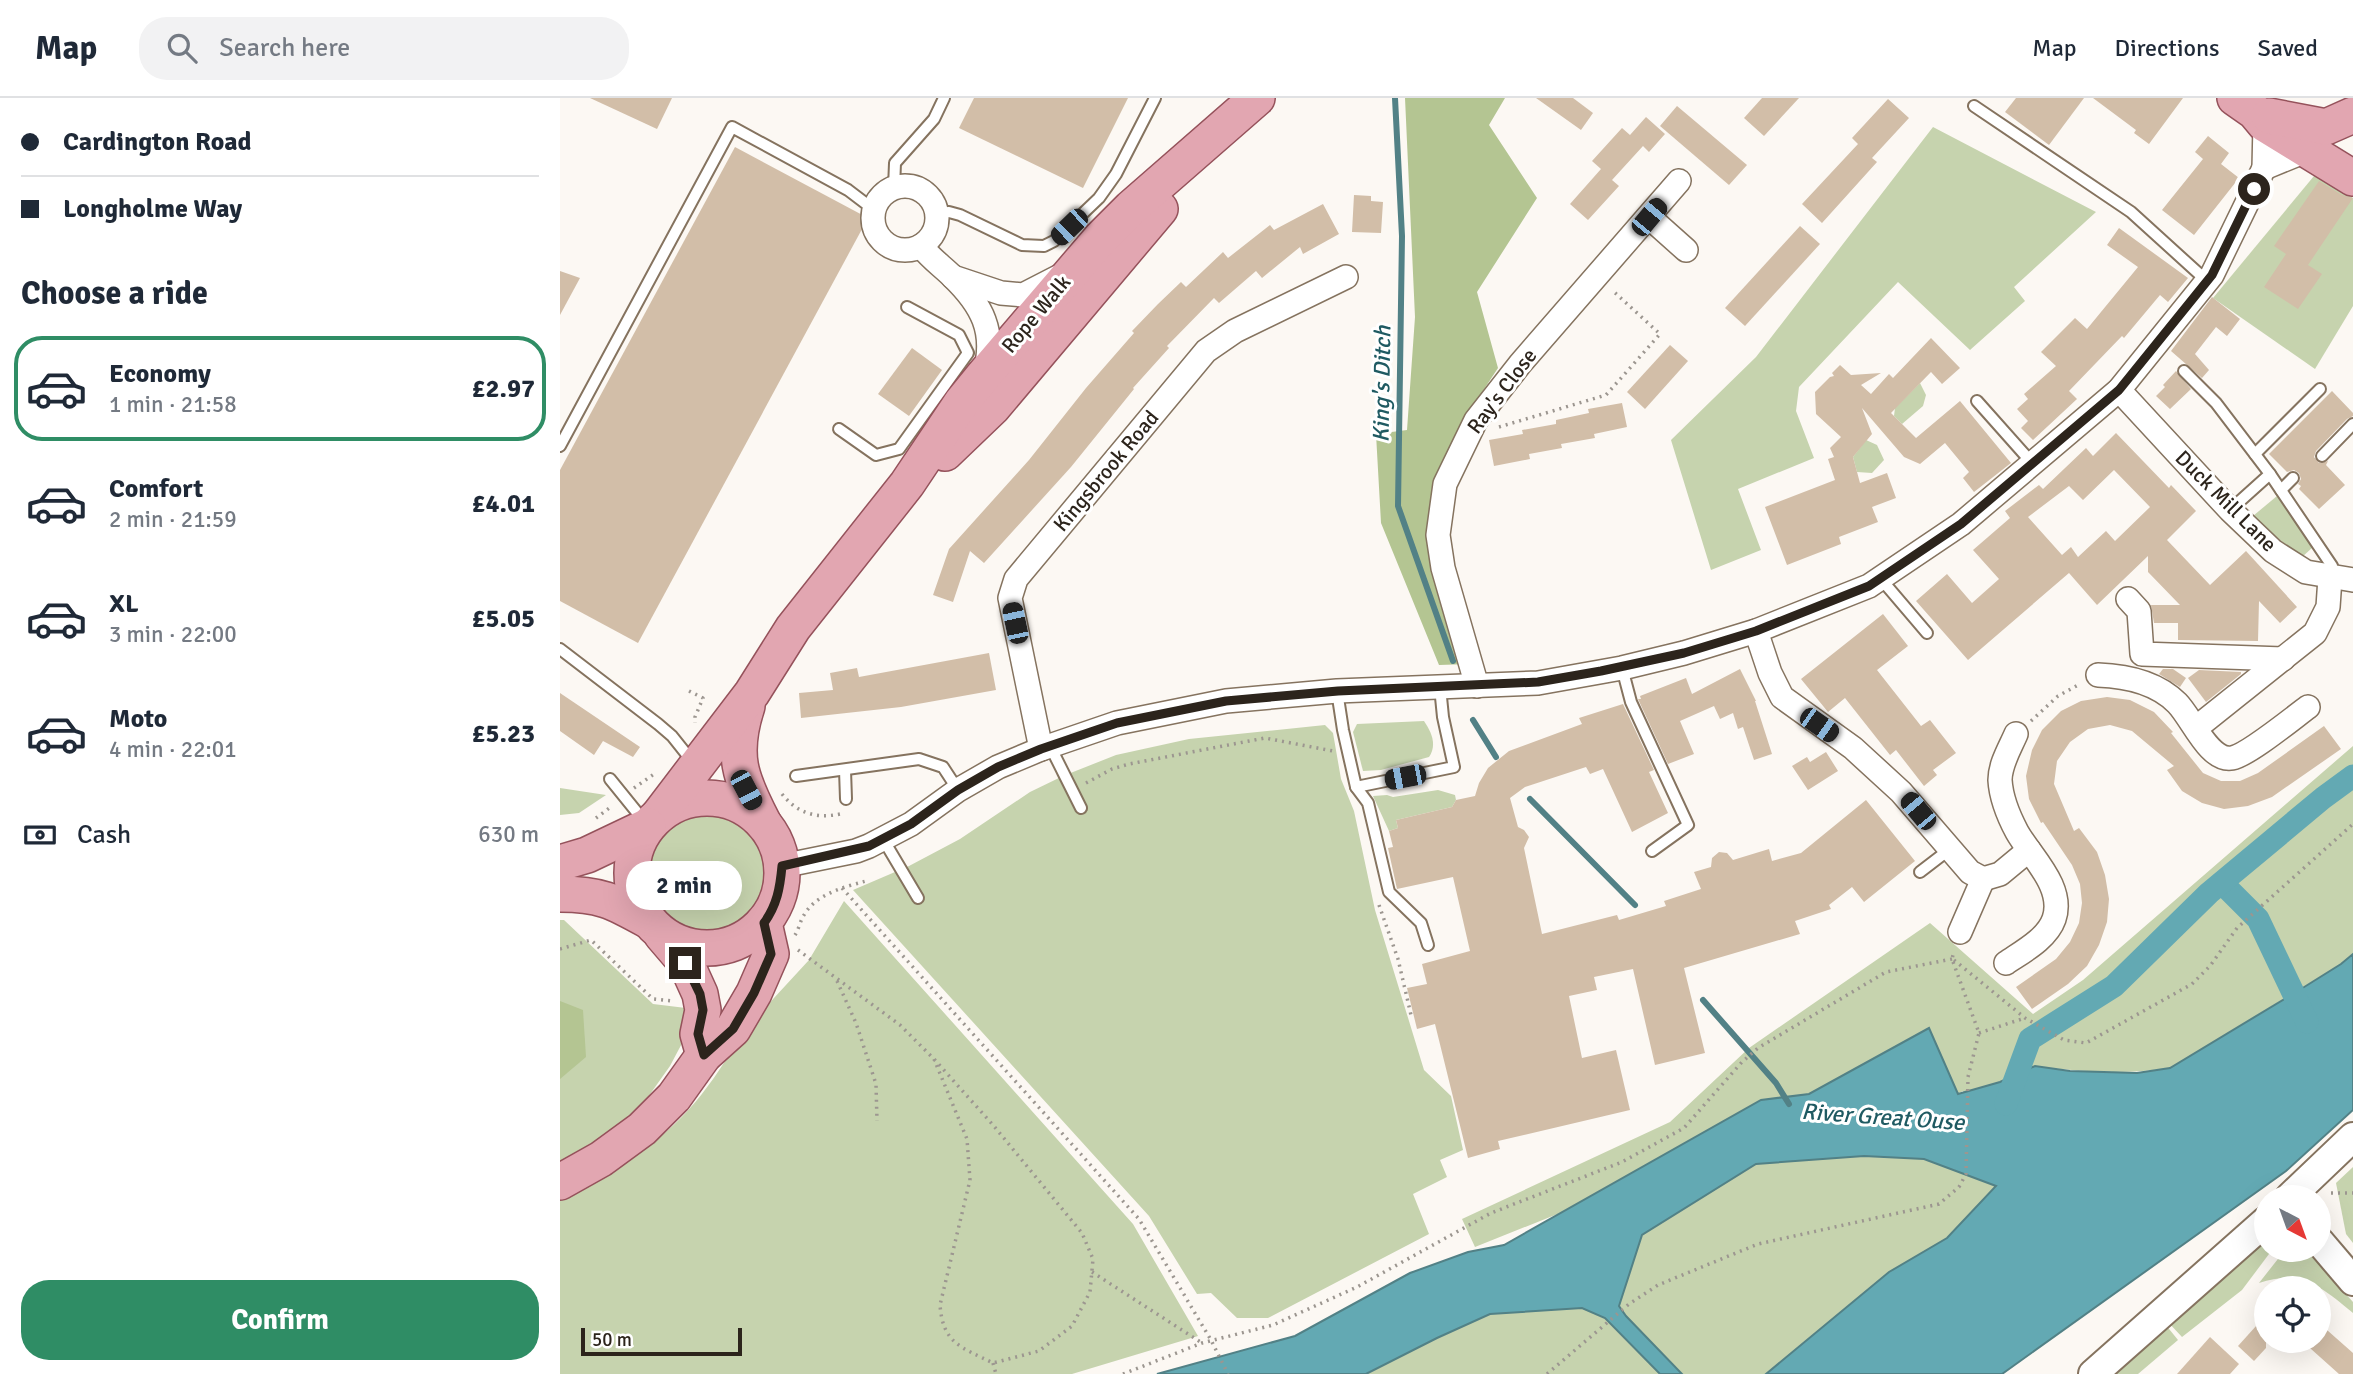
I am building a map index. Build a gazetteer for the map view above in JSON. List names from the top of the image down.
{
  "streets": {
    "main road": ["Rope Walk"],
    "street": ["Ray's Close", "Kingsbrook Road", "Duck Mill Lane"]
  },
  "water": ["King's Ditch", "River Great Ouse"],
  "scale_bar": "50 m",
  "north": "bottom right",
  "page": {
    "header": "Map",
    "search": "Search here",
    "nav": ["Map", "Directions", "Saved"],
    "banner": ["Cardington Road", "Longholme Way"],
    "heading": "Choose a ride",
    "list": [
      {
        "name": "Economy",
        "note": "1 min · 21:58",
        "value": "£2.97"
      },
      {
        "name": "Comfort",
        "note": "2 min · 21:59",
        "value": "£4.01"
      },
      {
        "name": "XL",
        "note": "3 min · 22:00",
        "value": "£5.05"
      },
      {
        "name": "Moto",
        "note": "4 min · 22:01",
        "value": "£5.23"
      }
    ],
    "pay": ["Cash", "630 m"],
    "bubble": "2 min",
    "buttons": "Confirm",
    "scale": "50 m"
  }
}
